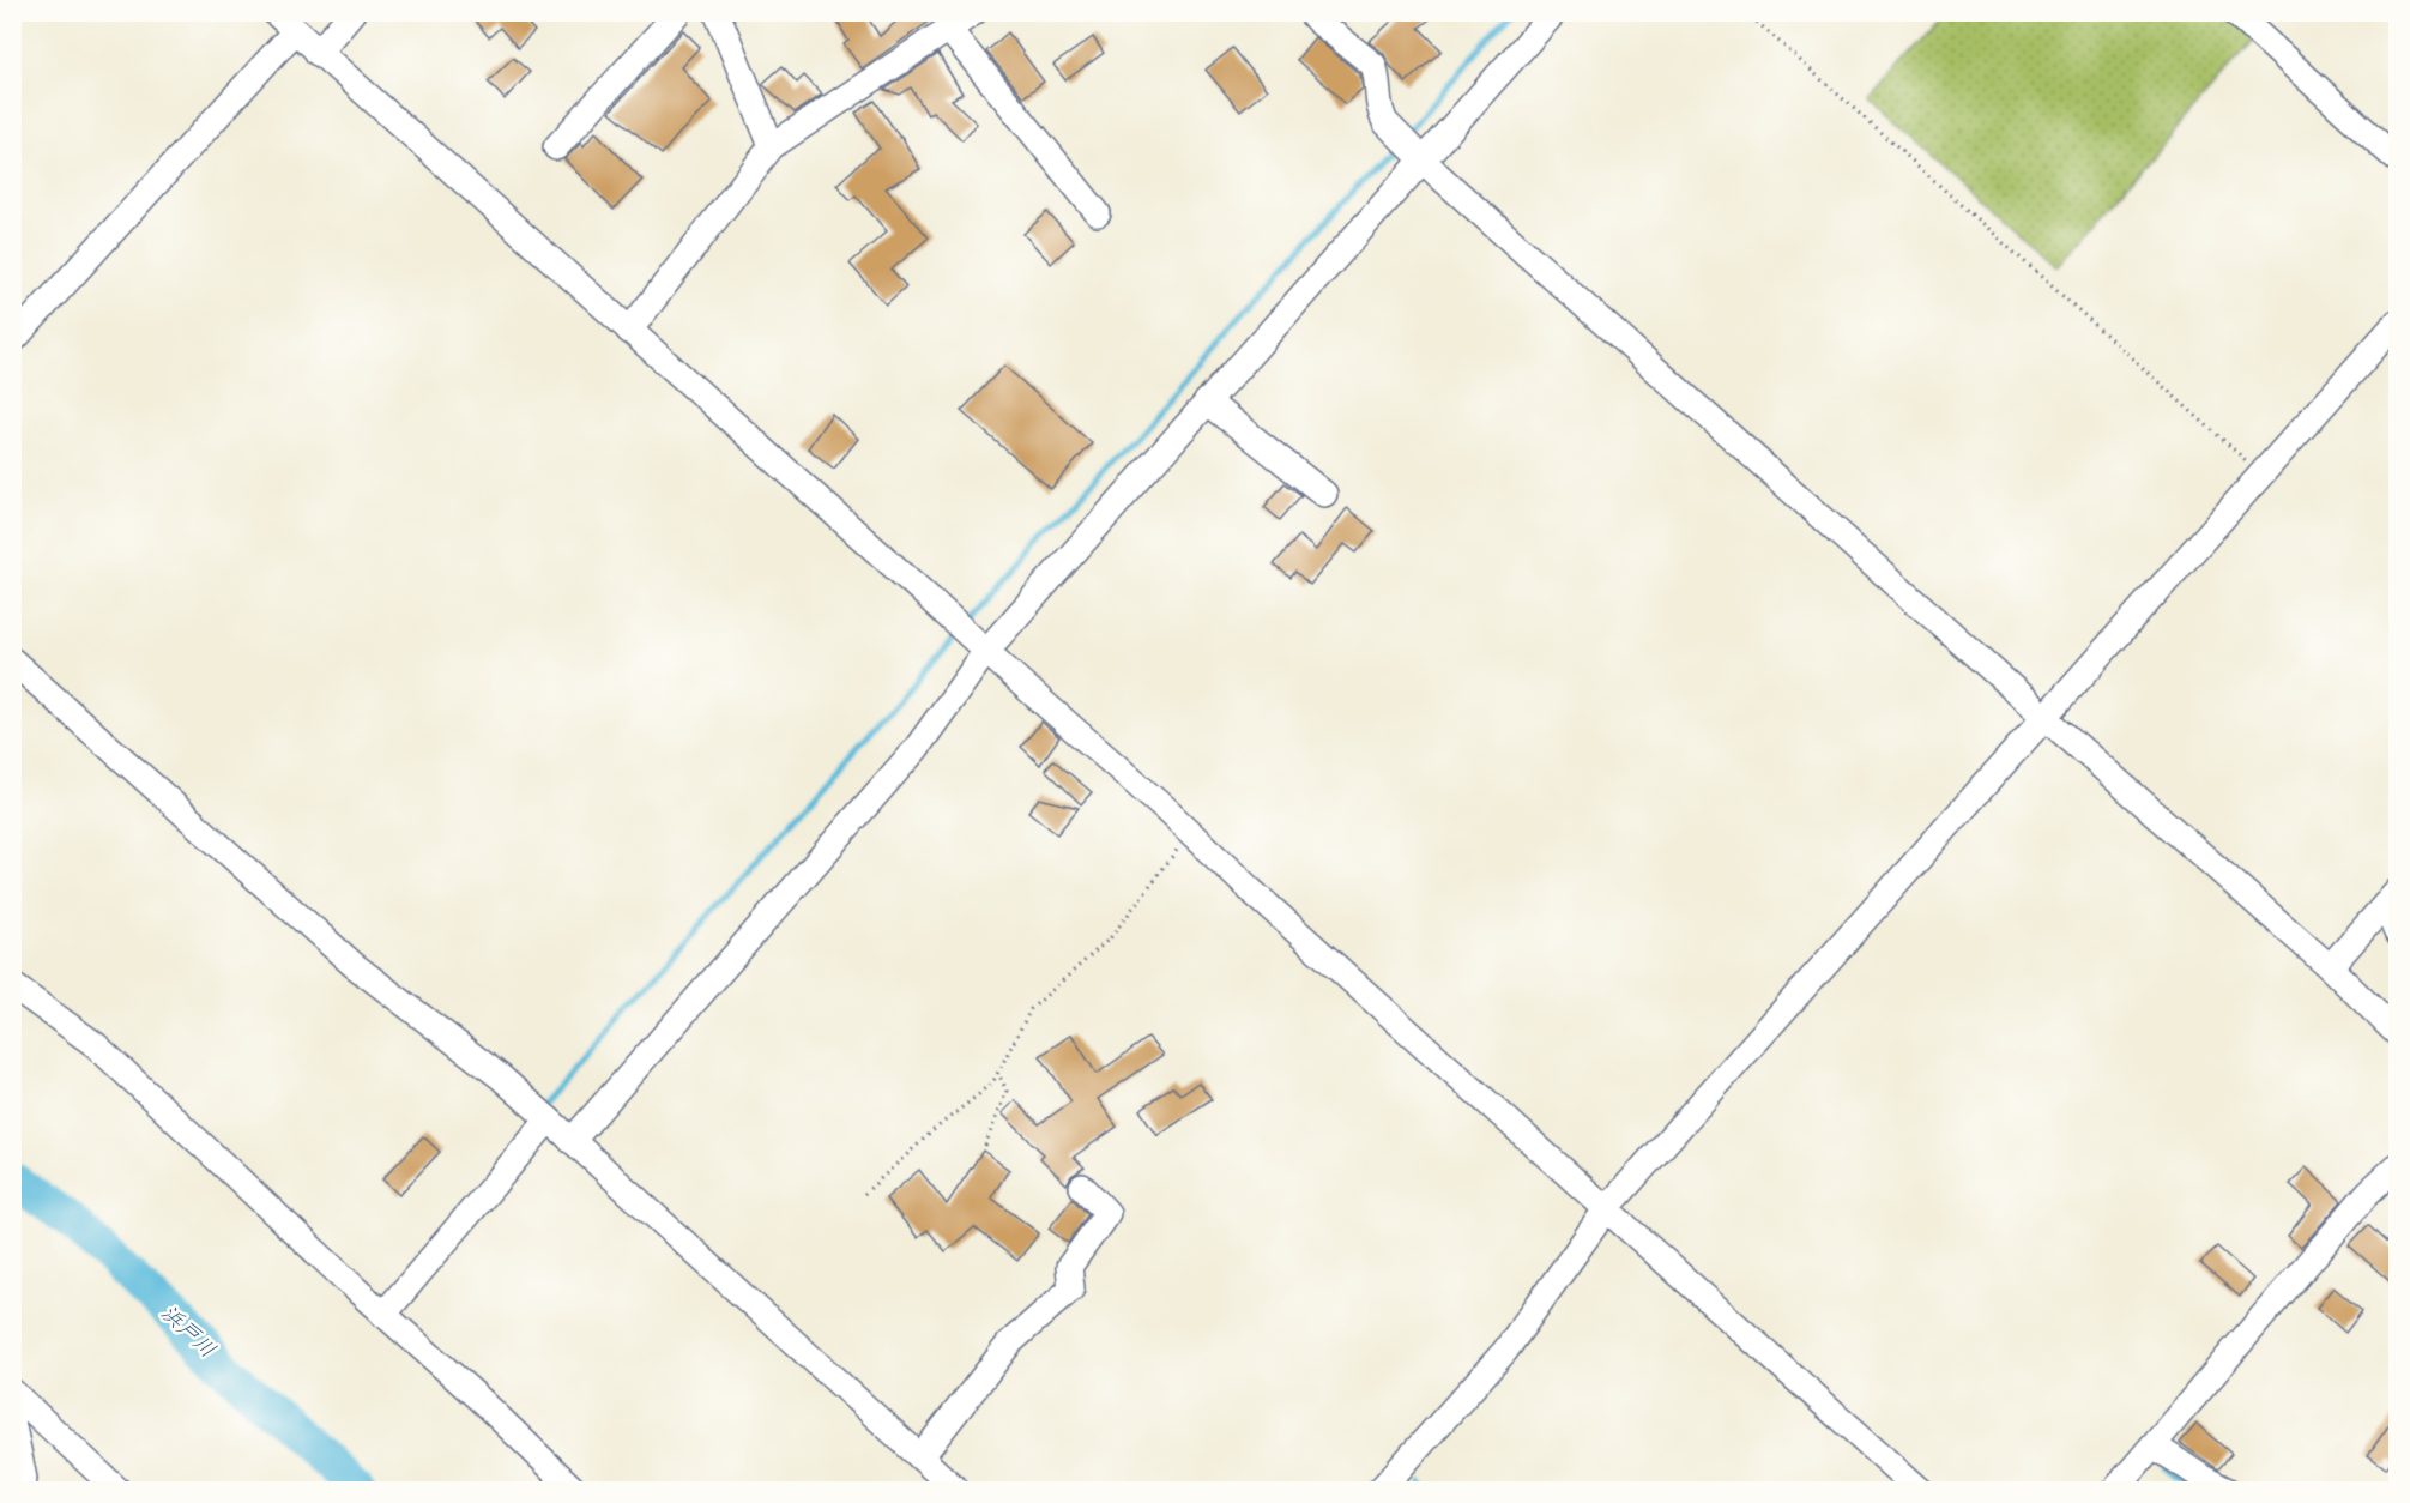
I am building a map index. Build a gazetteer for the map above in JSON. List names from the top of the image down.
{
  "water": ["浜戸川"]
}
